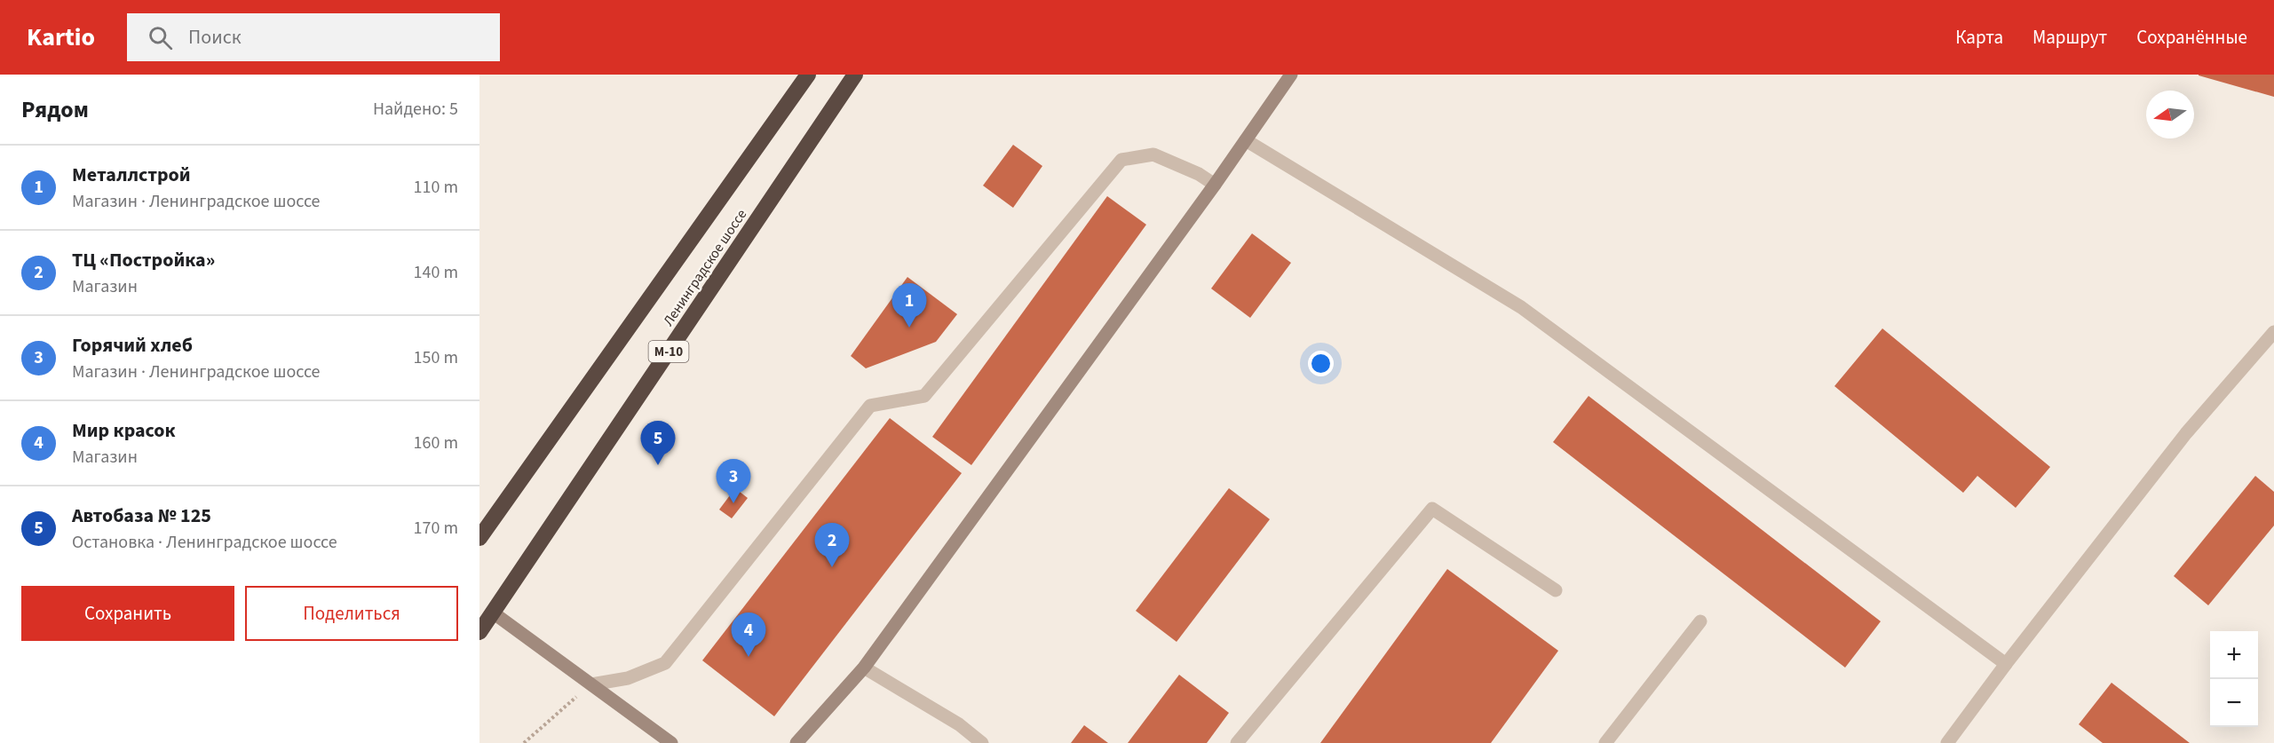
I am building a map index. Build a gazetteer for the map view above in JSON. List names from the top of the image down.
{
  "streets": {
    "highway": ["Ленинградское шоссе", "М-10"]
  },
  "crossings": [
    ["Ленинградское шоссе", "М-10"]
  ],
  "north": "left",
  "page": {
    "header": "Kartio",
    "search": "Поиск",
    "nav": ["Карта", "Маршрут", "Сохранённые"],
    "heading": ["Рядом", "Найдено: 5"],
    "list": [
      {
        "mark": "1",
        "name": "Металлстрой",
        "note": "Магазин · Ленинградское шоссе",
        "value": "110 m"
      },
      {
        "mark": "2",
        "name": "ТЦ «Постройка»",
        "note": "Магазин",
        "value": "140 m"
      },
      {
        "mark": "3",
        "name": "Горячий хлеб",
        "note": "Магазин · Ленинградское шоссе",
        "value": "150 m"
      },
      {
        "mark": "4",
        "name": "Мир красок",
        "note": "Магазин",
        "value": "160 m"
      },
      {
        "mark": "5",
        "name": "Автобаза № 125",
        "note": "Остановка · Ленинградское шоссе",
        "value": "170 m"
      }
    ],
    "pins": [
      "1",
      "5",
      "3",
      "2",
      "4"
    ],
    "buttons": ["Сохранить", "Поделиться"],
    "map_buttons": ["+", "−"]
  }
}
